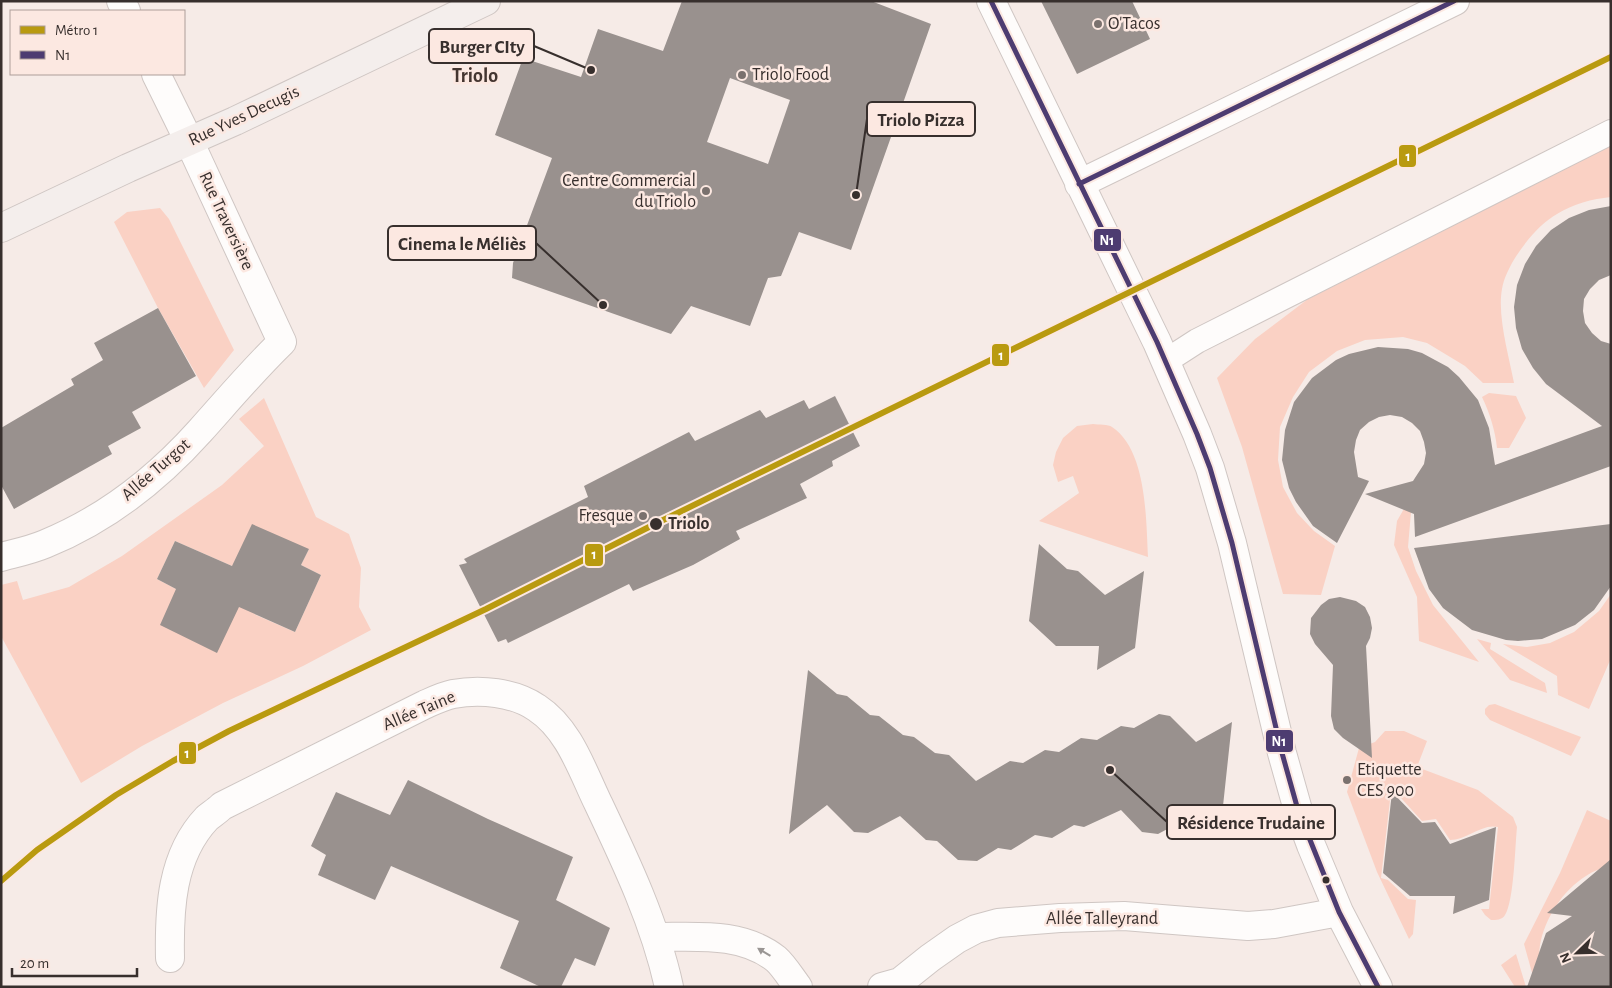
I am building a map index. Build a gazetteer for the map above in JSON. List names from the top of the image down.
{
  "streets": {
    "street": [
      "Rue Yves Decugis",
      "Rue Traversière",
      "Allée Turgot",
      "Allée Taine",
      "Allée Talleyrand"
    ]
  },
  "crossings": [
    ["Rue Yves Decugis", "Rue Traversière"],
    ["Rue Traversière", "Allée Turgot"]
  ],
  "districts": ["Triolo"],
  "places": [
    "O'Tacos",
    "Burger CIty",
    "Triolo Food",
    "Centre Commercial du Triolo",
    "Triolo Pizza",
    "Cinema le Méliès",
    "Fresque",
    "Triolo",
    "Résidence Trudaine",
    "Etiquette CES 900"
  ],
  "lines": ["transit line N1", "metro line 1"],
  "legend": ["Métro 1", "N1"],
  "scale_bar": "20 m",
  "north": "bottom left"
}
